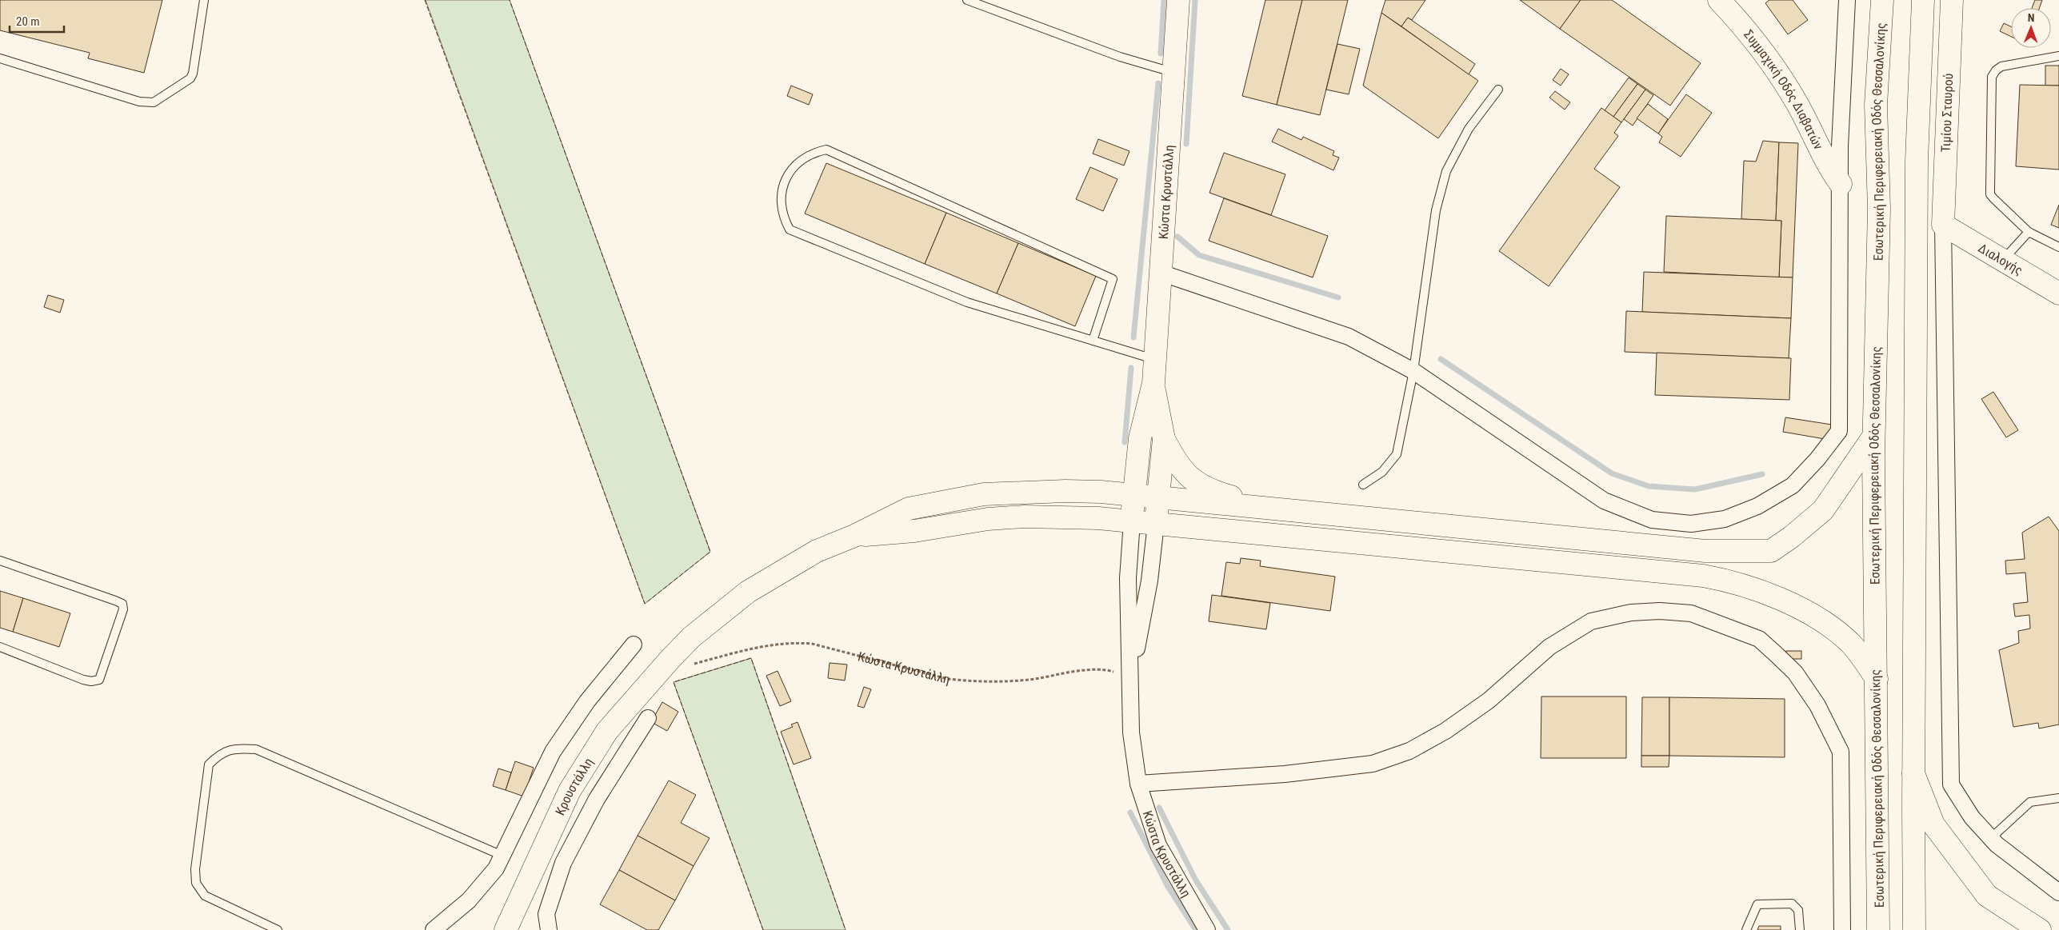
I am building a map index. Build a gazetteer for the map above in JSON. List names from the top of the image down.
{
  "streets": {
    "main road": [
      "Συμμαχική Οδός Διαβατών",
      "Τιμίου Σταυρού",
      "Εσωτερική Περιφερειακή Οδός Θεσσαλονίκης",
      "Κώστα Κρυστάλλη",
      "Διαλογής",
      "Κρουστάλλη"
    ]
  },
  "crossings": [
    ["Τιμίου Σταυρού", "Διαλογής"],
    ["Κώστα Κρυστάλλη", "Κρουστάλλη"]
  ],
  "scale_bar": "20 m",
  "north": "top"
}
